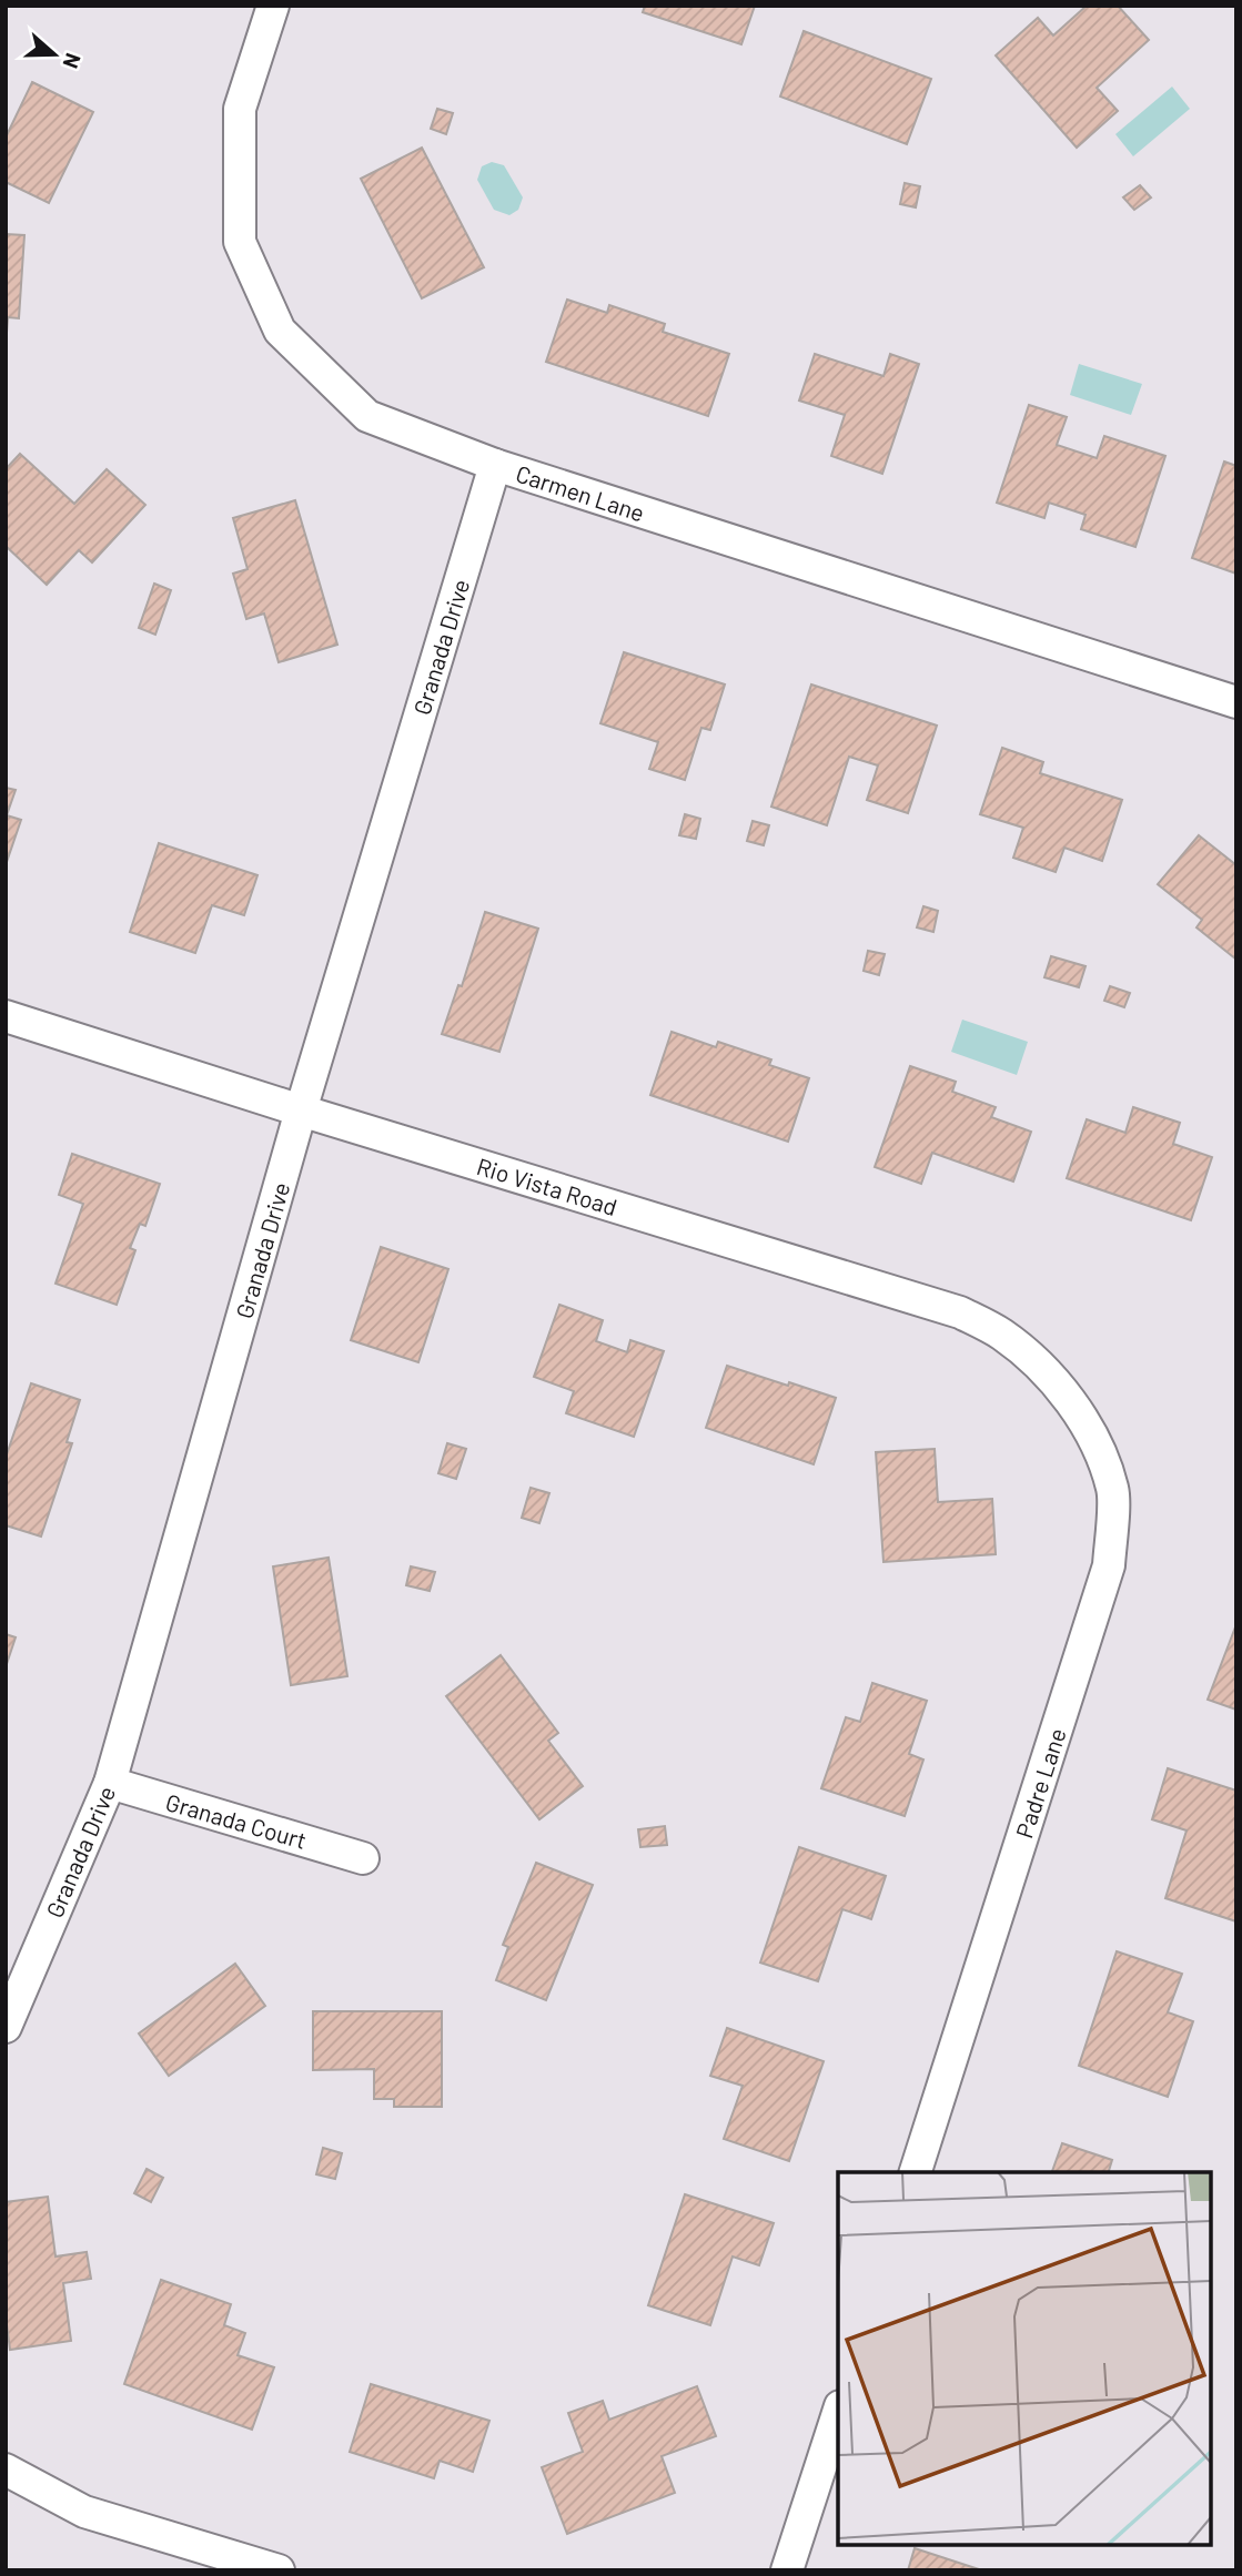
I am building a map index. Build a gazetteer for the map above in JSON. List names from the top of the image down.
{
  "streets": {
    "street": [
      "Carmen Lane",
      "Granada Drive",
      "Rio Vista Road",
      "Padre Lane",
      "Granada Court"
    ]
  },
  "crossings": [
    ["Carmen Lane", "Granada Drive"],
    ["Granada Drive", "Rio Vista Road"],
    ["Granada Drive", "Granada Court"],
    ["Rio Vista Road", "Padre Lane"]
  ],
  "north": "right"
}
